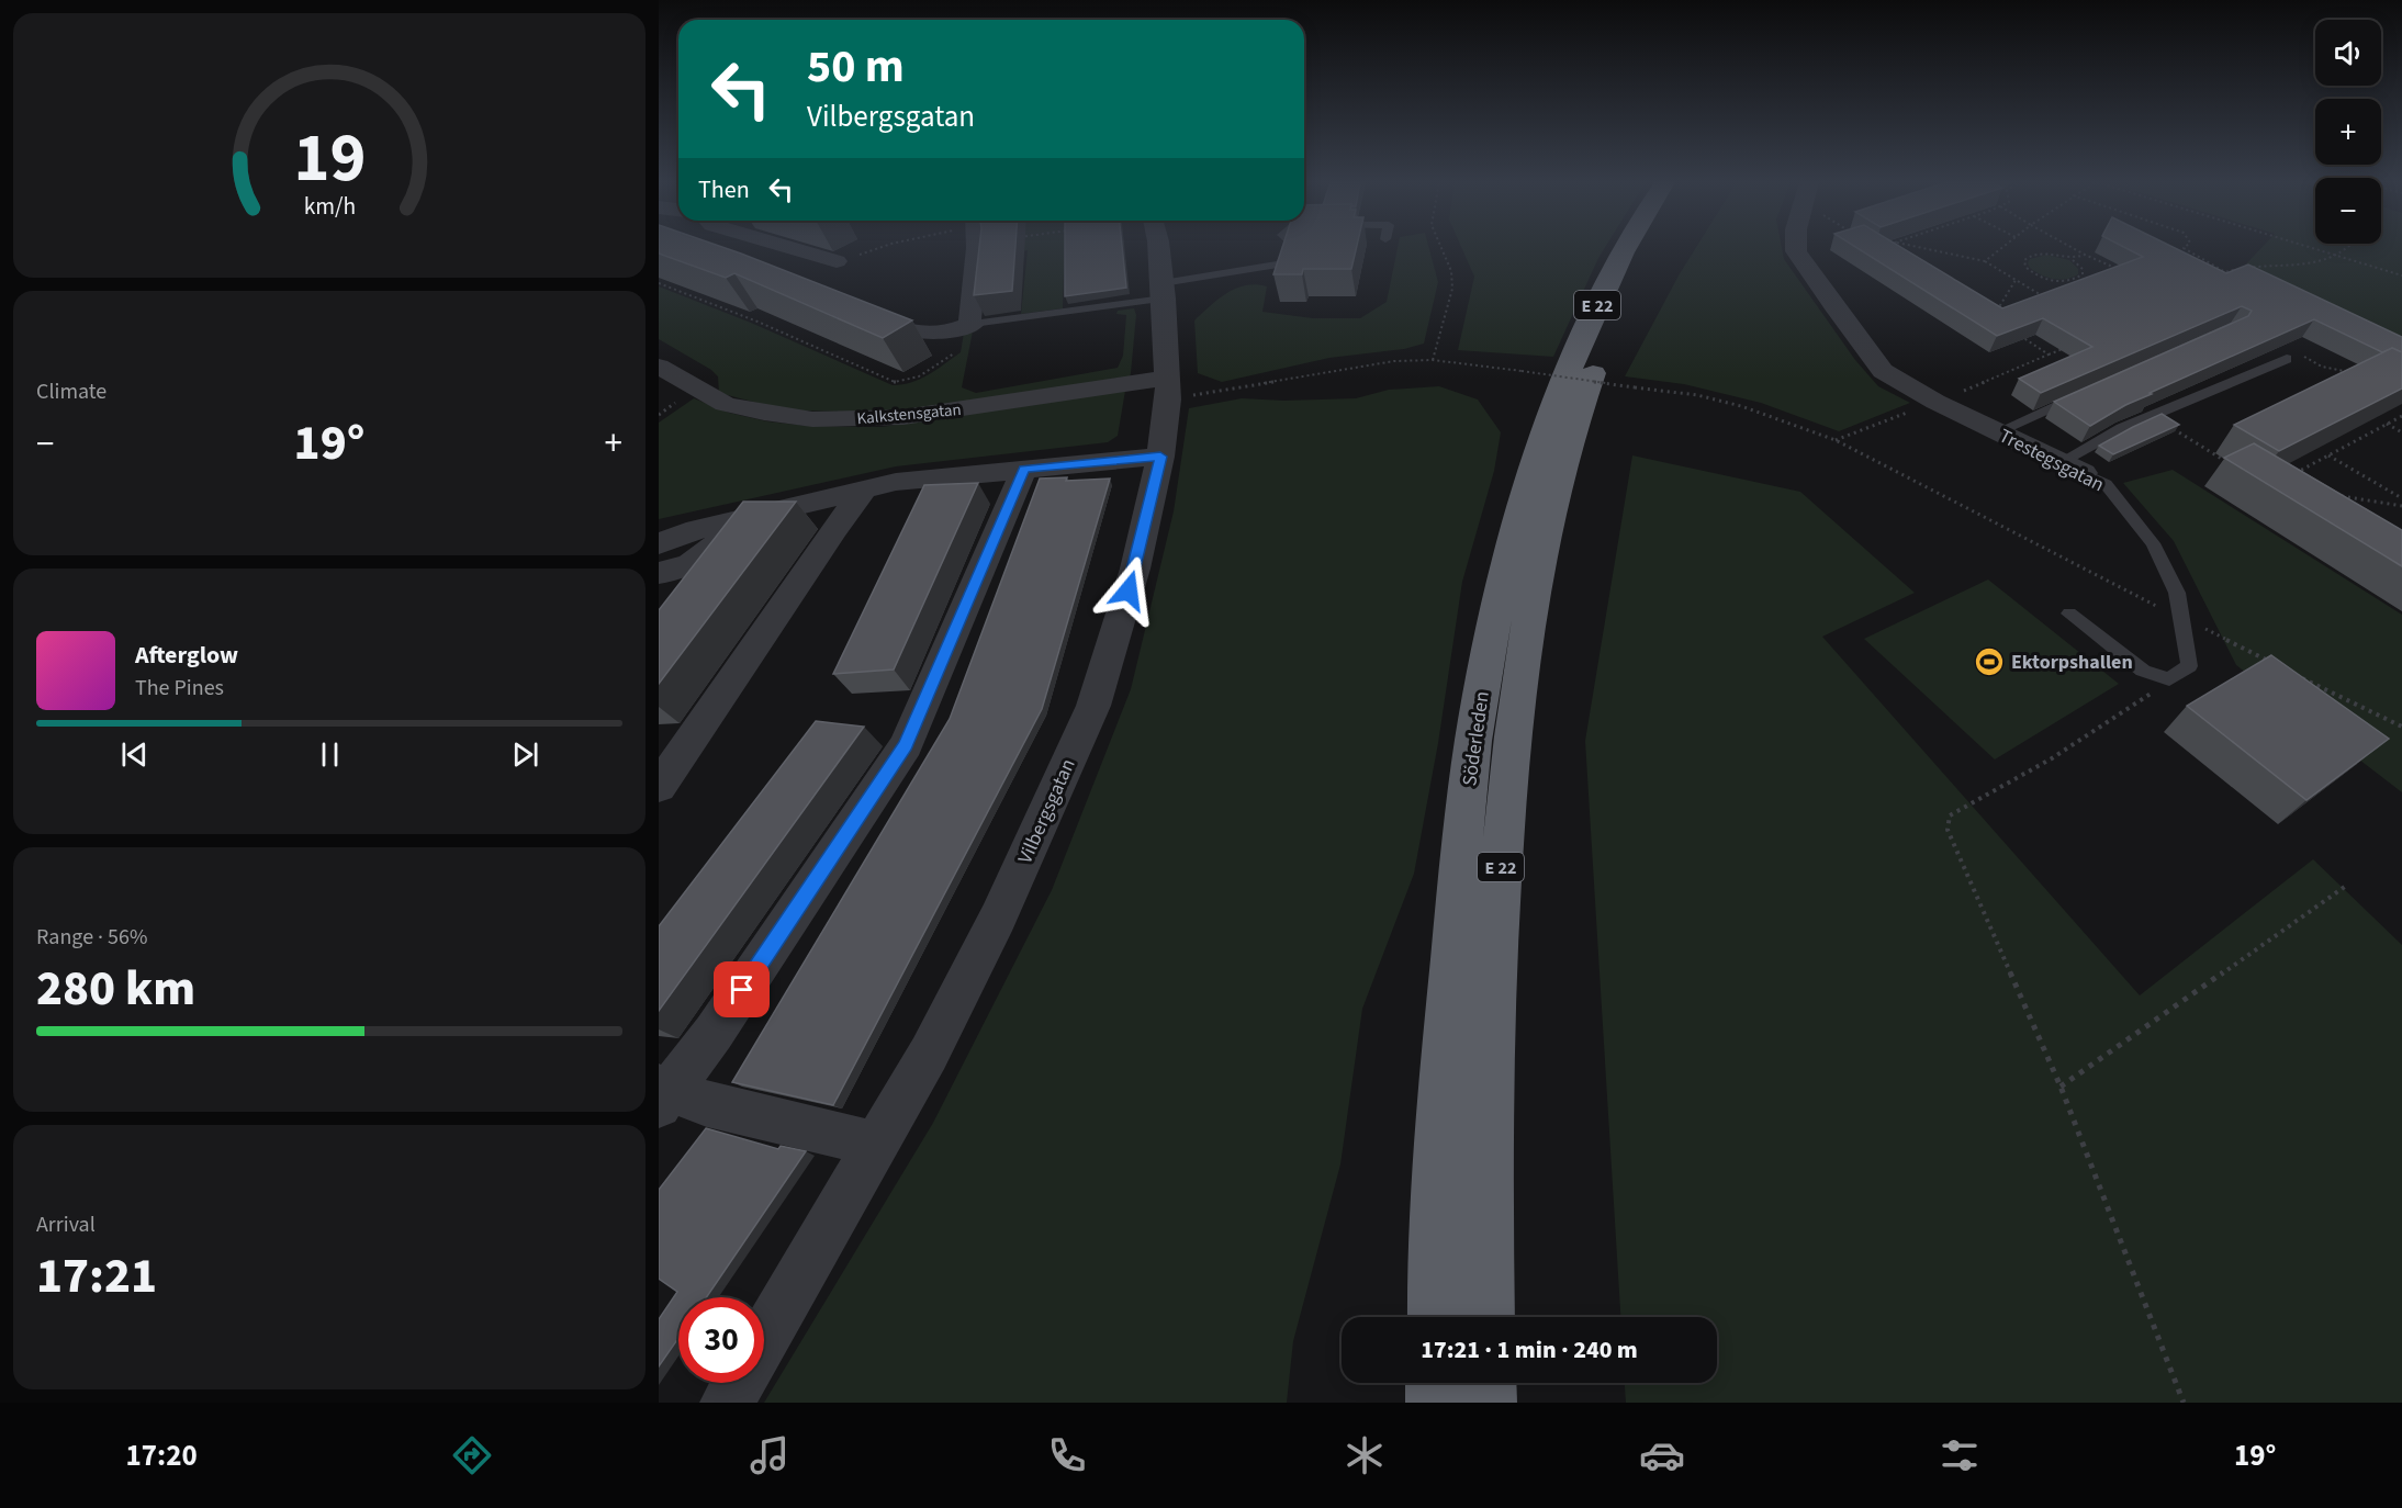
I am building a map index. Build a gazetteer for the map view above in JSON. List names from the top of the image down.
{
  "streets": {
    "highway": ["E 22", "Söderleden"],
    "street": ["Kalkstensgatan", "Trestegsgatan", "Vilbergsgatan"]
  },
  "crossings": [
    ["Kalkstensgatan", "Vilbergsgatan"]
  ],
  "places": {
    "sports": ["Ektorpshallen"]
  },
  "page": {
    "map_buttons": ["+", "−"],
    "turn": ["50 m", "Vilbergsgatan"],
    "then": "Then",
    "tile": [
      "Climate",
      ["Range · 56%", "280 km"],
      ["Arrival", "17:21"]
    ],
    "heat": ["−", "19°", "+"],
    "song": ["Afterglow", "The Pines"],
    "limit": "30",
    "trip": "17:21 · 1 min · 240 m",
    "tabs": ["17:20", "19°"],
    "gauge": ["19", "km/h"]
  }
}
